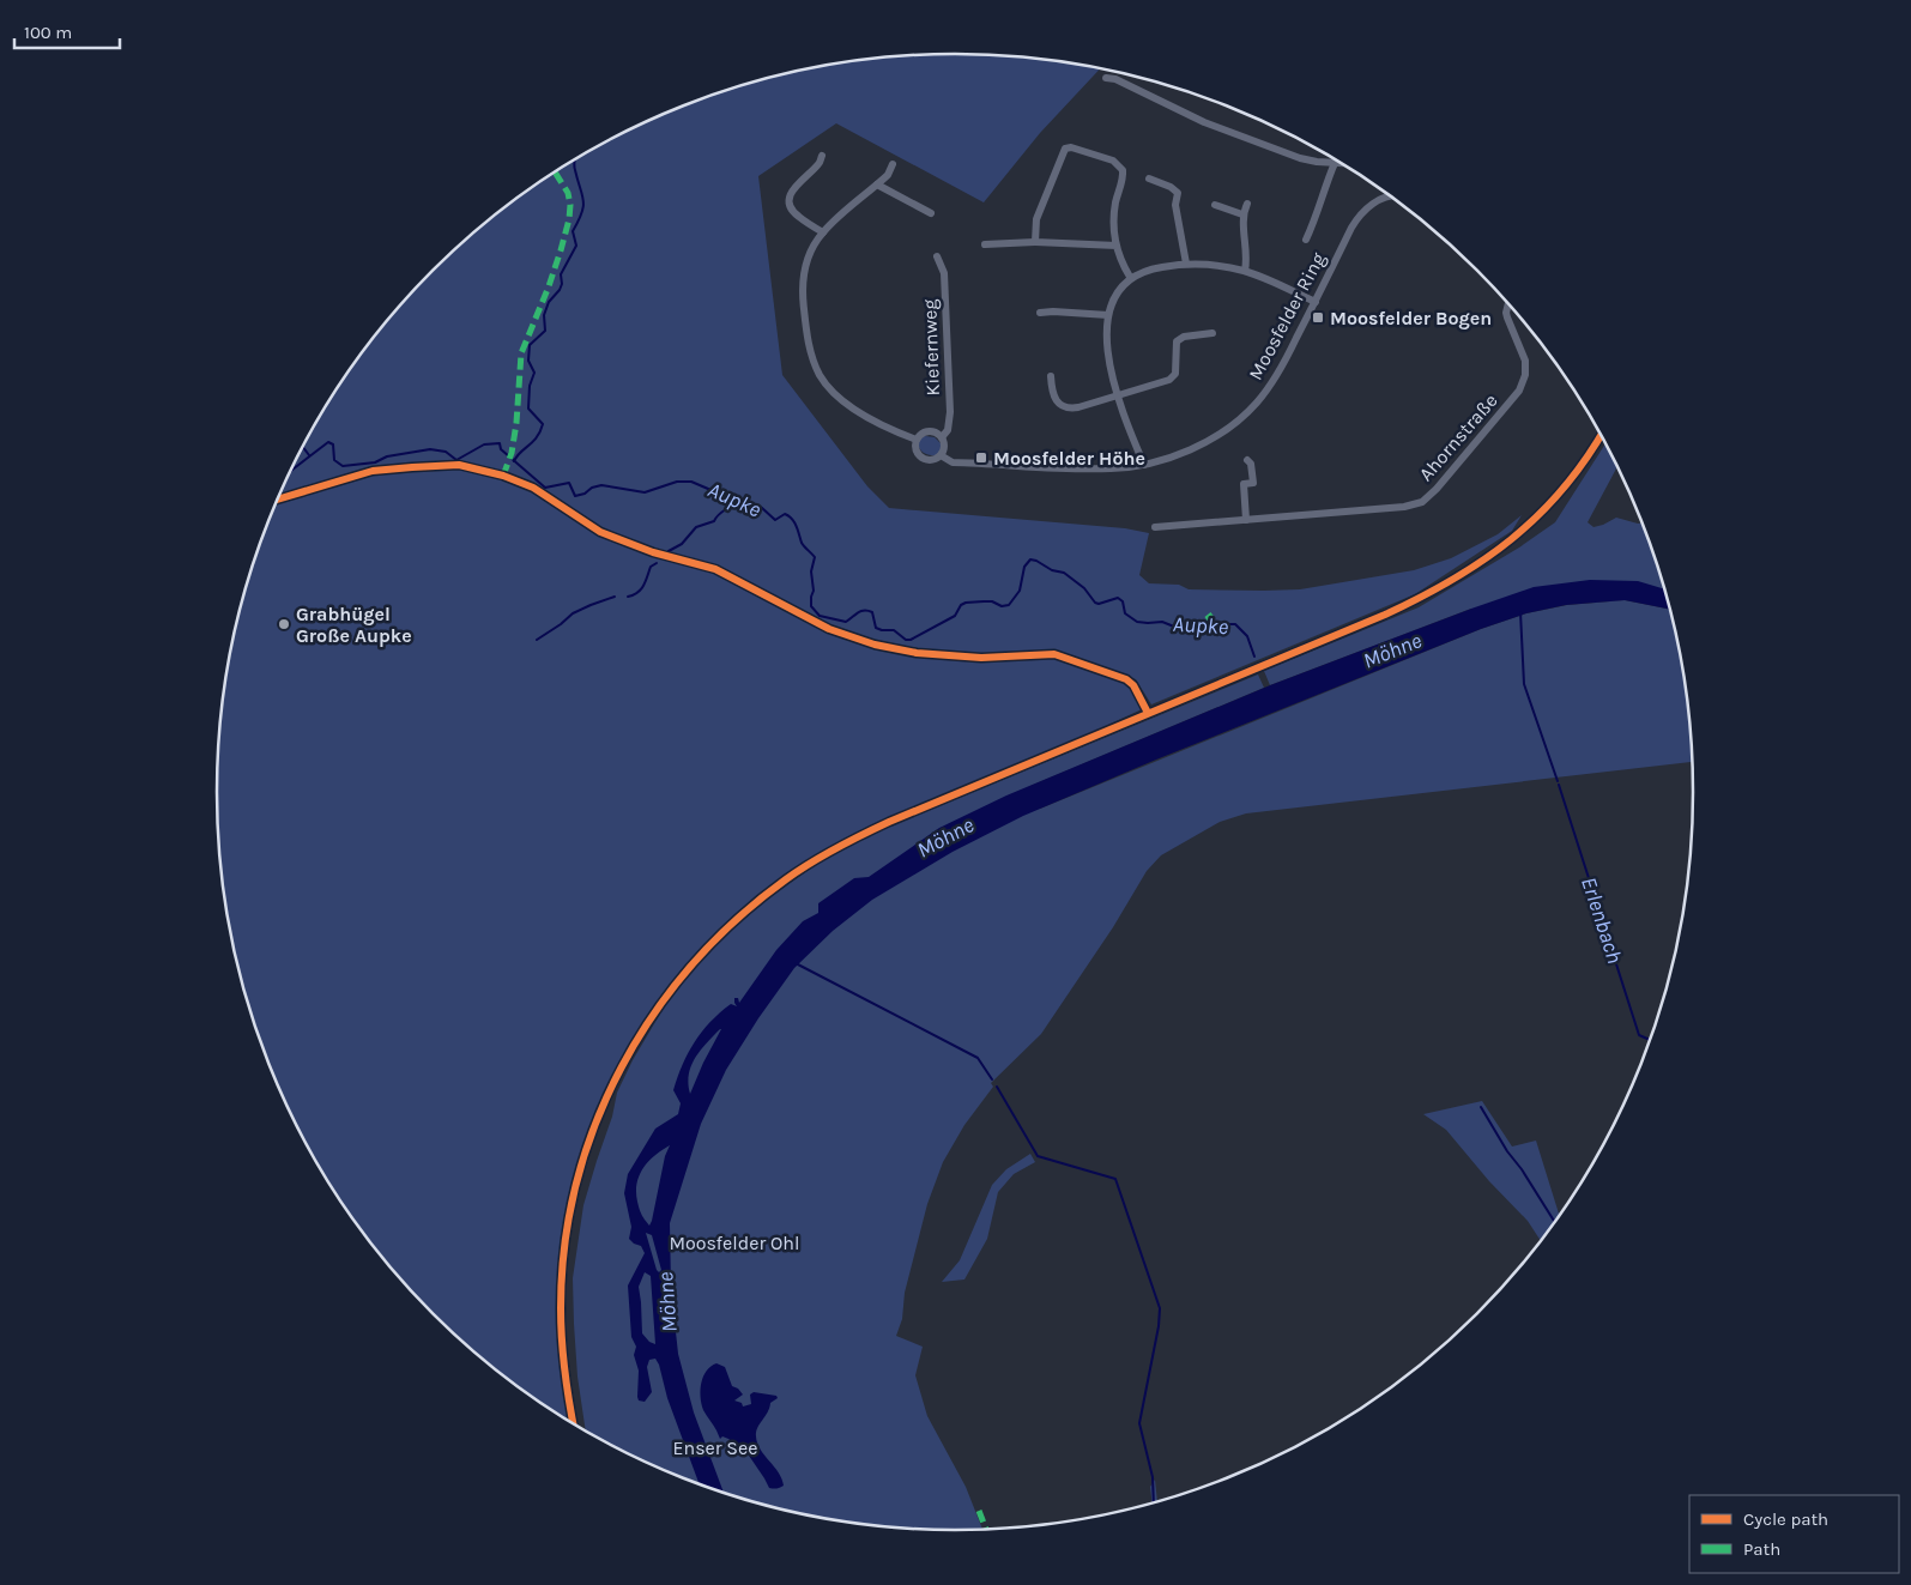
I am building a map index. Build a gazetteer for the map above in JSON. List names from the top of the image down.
{
  "streets": {
    "street": ["Moosfelder Ring", "Kiefernweg", "Ahornstraße"]
  },
  "crossings": [
    ["Moosfelder Ring", "Kiefernweg"]
  ],
  "water": ["Aupke", "Möhne", "Erlenbach"],
  "parks": ["Moosfelder Ohl", "Enser See"],
  "places": {
    "transit": ["Moosfelder Bogen", "Moosfelder Höhe"],
    "other": ["Grabhügel Große Aupke"]
  },
  "legend": ["Cycle path", "Path"],
  "scale_bar": "100 m"
}
